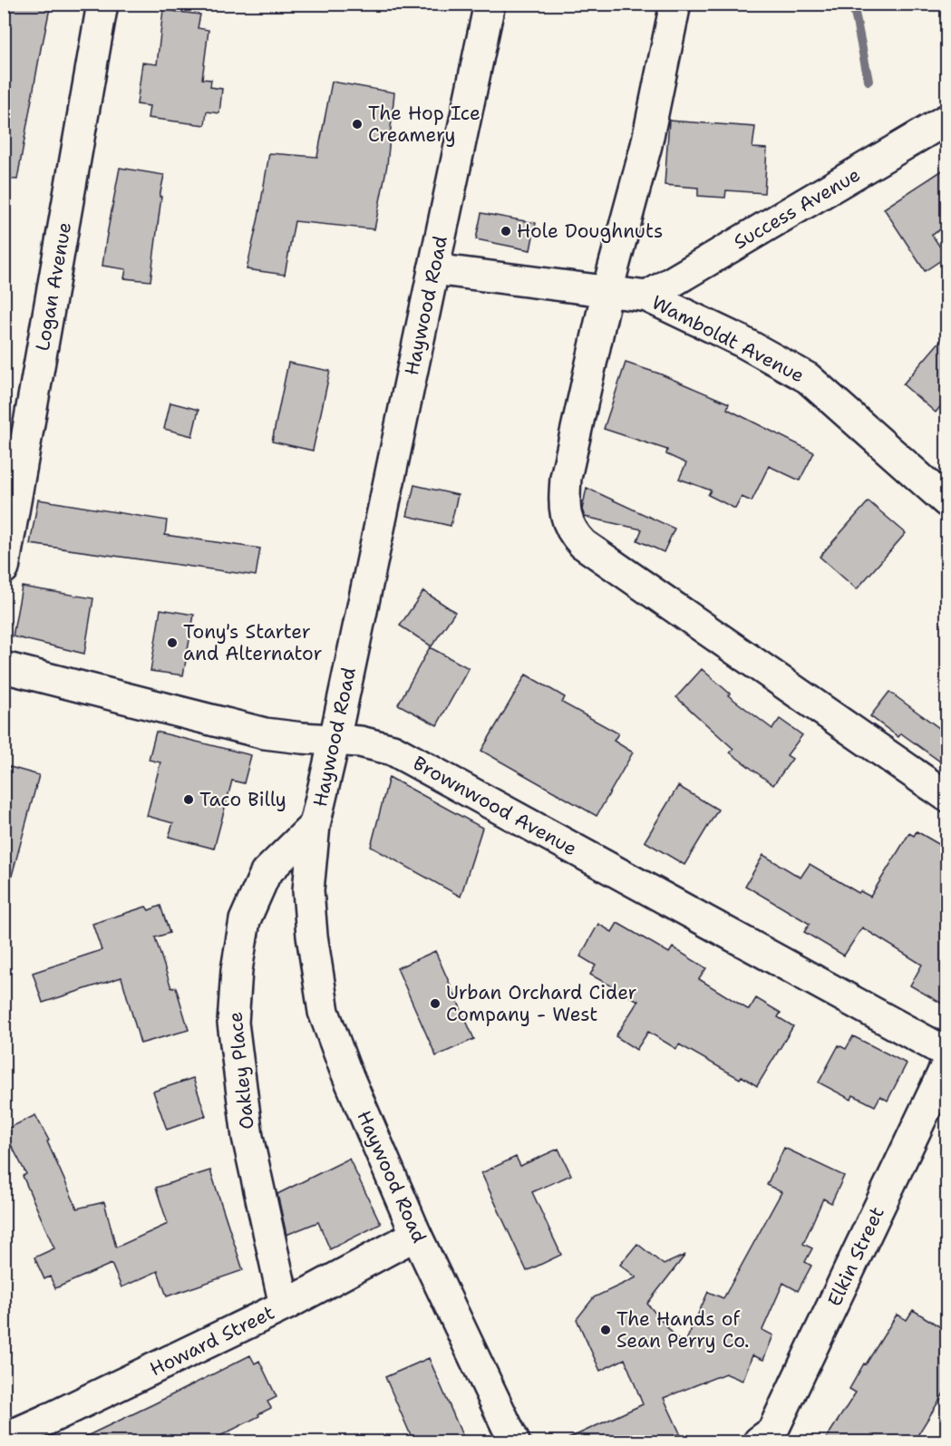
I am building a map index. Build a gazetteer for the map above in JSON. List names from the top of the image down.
{
  "streets": {
    "street": [
      "Success Avenue",
      "Logan Avenue",
      "Haywood Road",
      "Wamboldt Avenue",
      "Brownwood Avenue",
      "Oakley Place",
      "Elkin Street",
      "Howard Street"
    ]
  },
  "crossings": [
    ["Success Avenue", "Wamboldt Avenue"],
    ["Haywood Road", "Wamboldt Avenue"],
    ["Haywood Road", "Brownwood Avenue"],
    ["Haywood Road", "Oakley Place"],
    ["Haywood Road", "Howard Street"],
    ["Oakley Place", "Howard Street"]
  ],
  "places": [
    "The Hop Ice Creamery",
    "Hole Doughnuts",
    "Tony's Starter and Alternator",
    "Taco Billy",
    "Urban Orchard Cider Company - West",
    "The Hands of Sean Perry Co."
  ]
}
